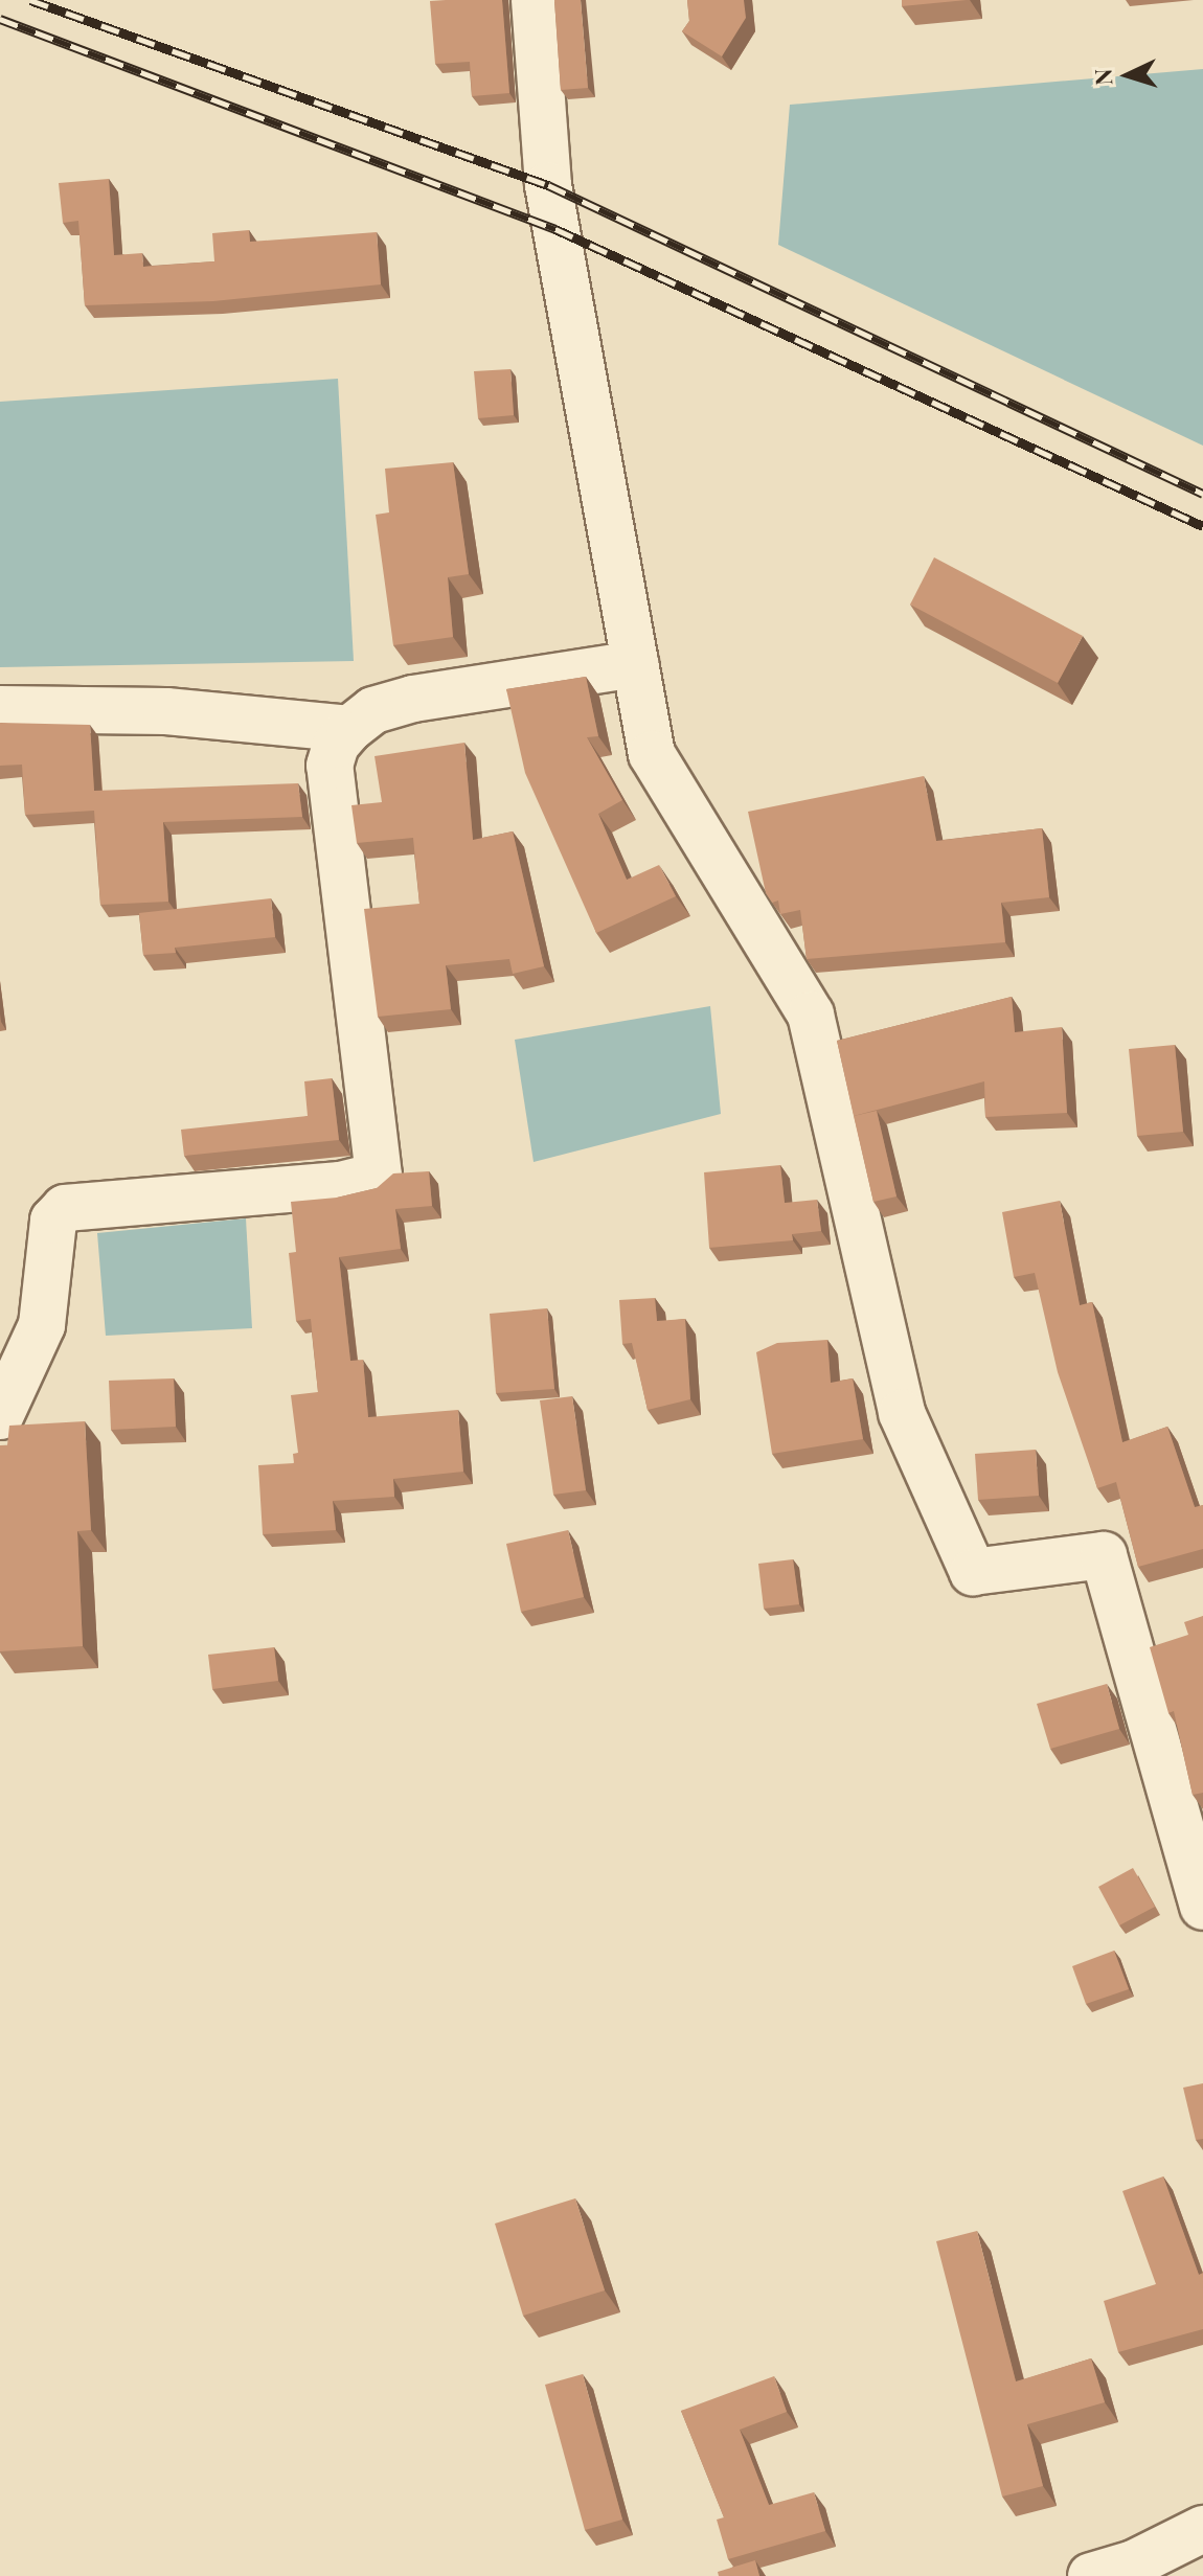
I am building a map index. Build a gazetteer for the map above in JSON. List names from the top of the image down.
{
  "north": "left"
}
